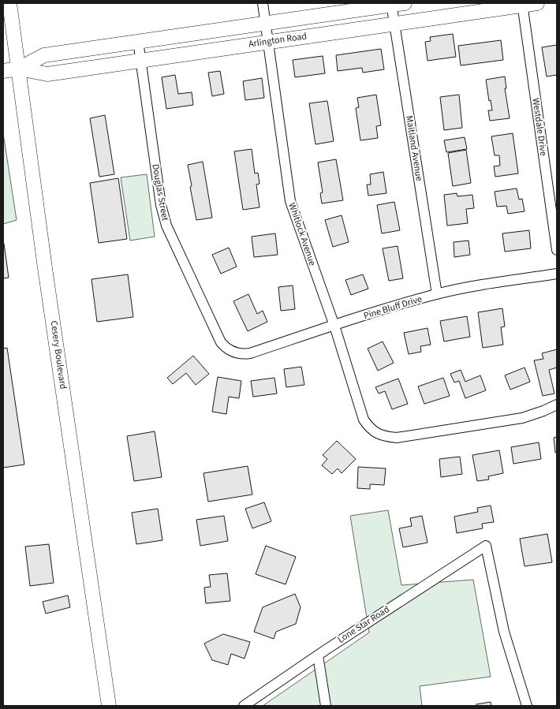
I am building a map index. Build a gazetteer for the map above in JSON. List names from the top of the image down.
{
  "streets": {
    "main road": ["Arlington Road", "Cesery Boulevard"],
    "street": [
      "Westdale Drive",
      "Maitland Avenue",
      "Douglas Street",
      "Whitlock Avenue",
      "Pine Bluff Drive",
      "Lone Star Road"
    ]
  },
  "crossings": [
    ["Arlington Road", "Westdale Drive"],
    ["Arlington Road", "Maitland Avenue"],
    ["Arlington Road", "Douglas Street"],
    ["Arlington Road", "Whitlock Avenue"],
    ["Arlington Road", "Cesery Boulevard"],
    ["Maitland Avenue", "Pine Bluff Drive"],
    ["Douglas Street", "Pine Bluff Drive"],
    ["Whitlock Avenue", "Pine Bluff Drive"]
  ]
}
